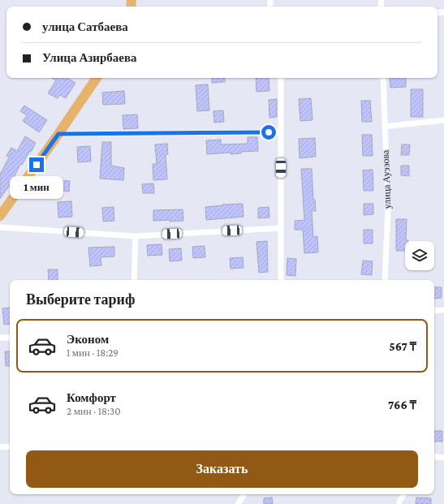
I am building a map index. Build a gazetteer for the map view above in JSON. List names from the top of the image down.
{
  "streets": {
    "street": ["улица Ауэзова"]
  },
  "page": {
    "banner": ["улица Сатбаева", "Улица Азирбаева"],
    "bubble": "1 мин",
    "heading": "Выберите тариф",
    "list": [
      {
        "name": "Эконом",
        "note": "1 мин · 18:29",
        "value": "567 ₸"
      },
      {
        "name": "Комфорт",
        "note": "2 мин · 18:30",
        "value": "766 ₸"
      }
    ],
    "buttons": "Заказать"
  }
}
